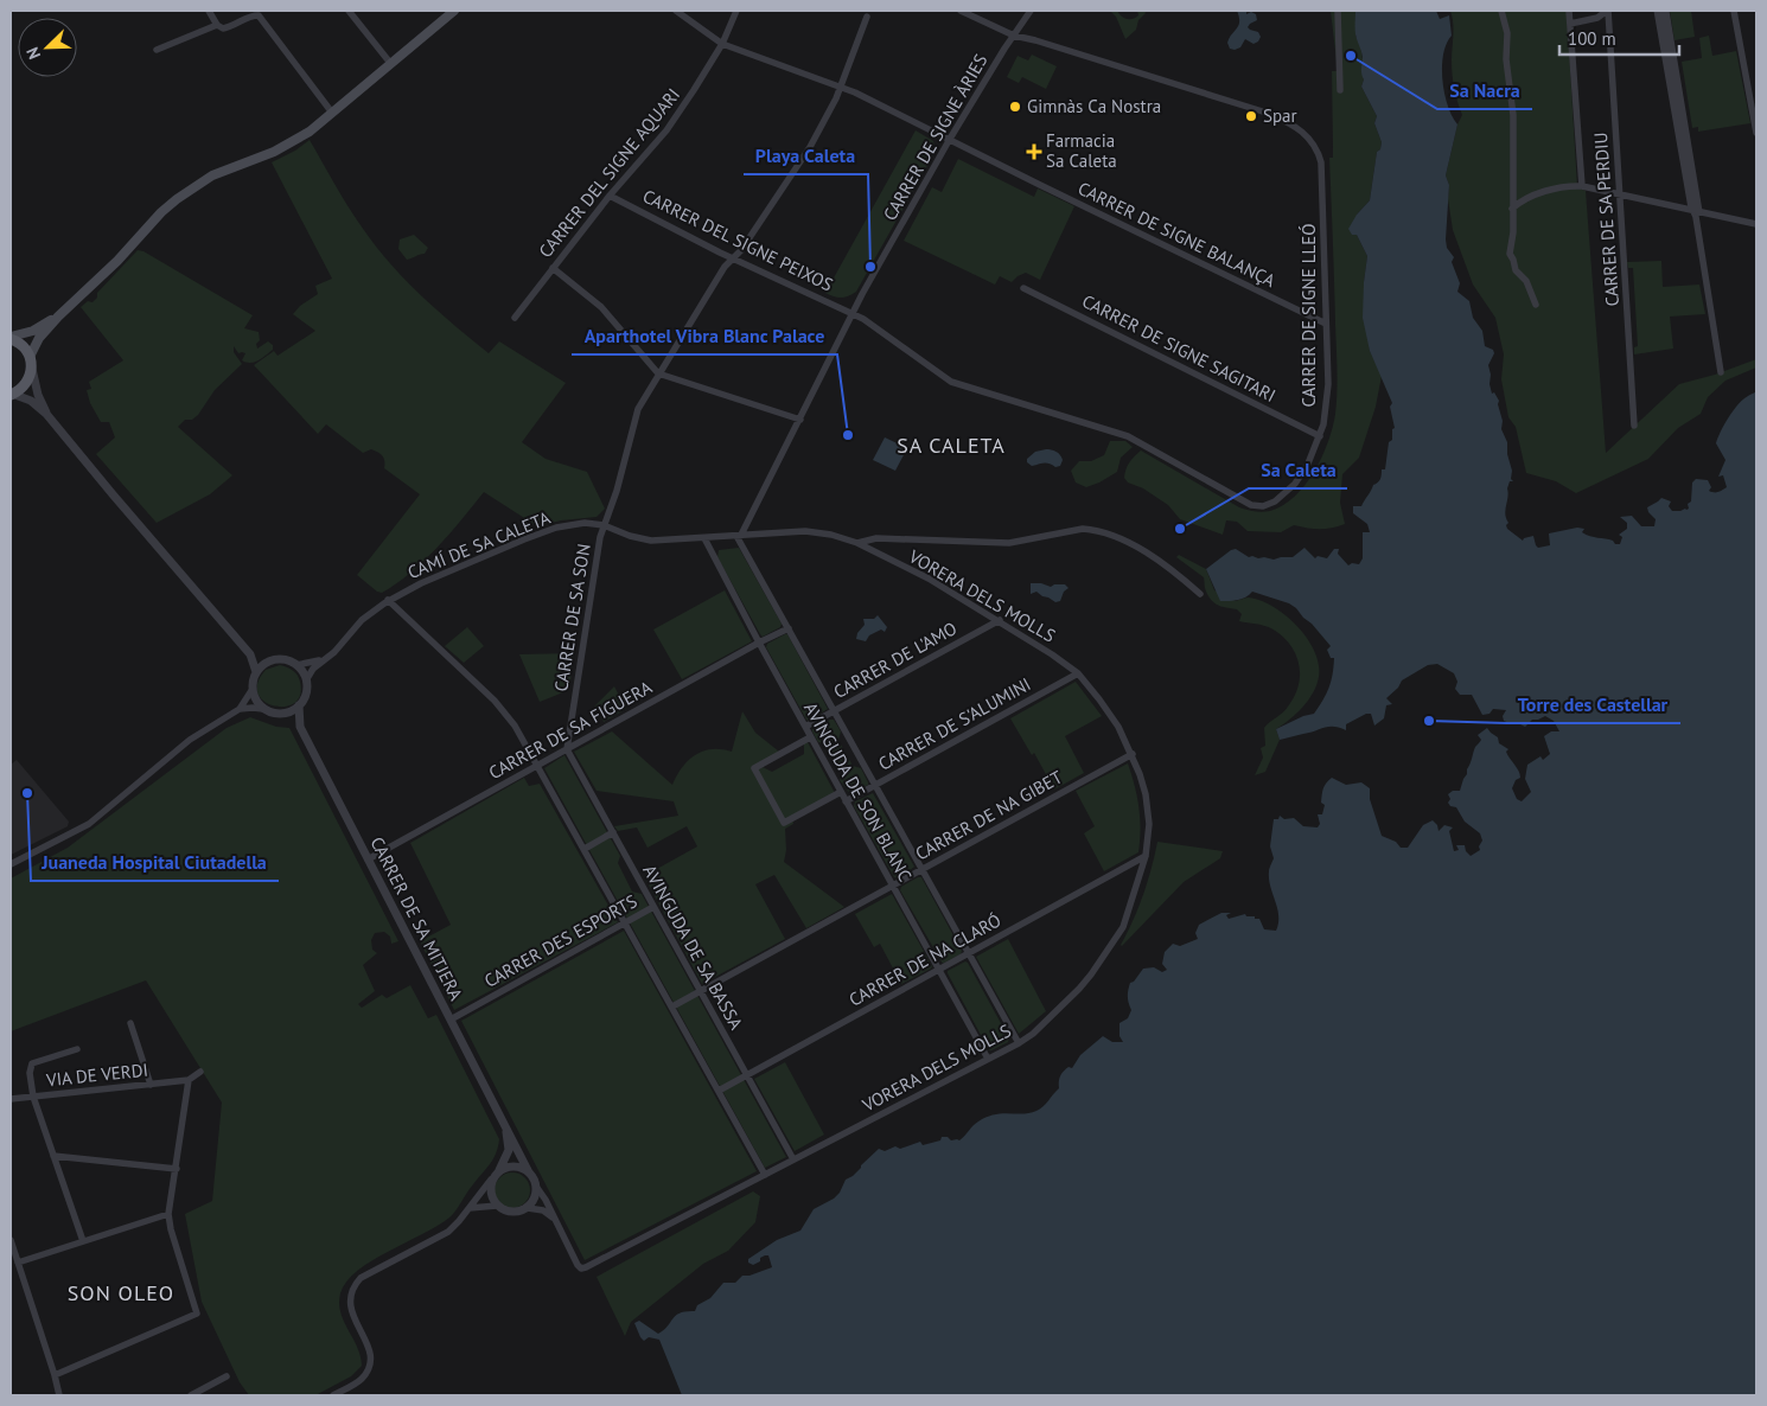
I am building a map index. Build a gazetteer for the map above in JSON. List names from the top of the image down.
{
  "streets": {
    "street": [
      "CARRER DE SIGNE ÀRIES",
      "CARRER DEL SIGNE AQUARI",
      "CARRER DE SA PERDIU",
      "CARRER DE SIGNE BALANÇA",
      "CARRER DEL SIGNE PEIXOS",
      "CARRER DE SIGNE LLEÓ",
      "CARRER DE SIGNE SAGITARI",
      "CAMÍ DE SA CALETA",
      "VORERA DELS MOLLS",
      "CARRER DE SA SON",
      "CARRER DE L'AMO",
      "CARRER DE S'ALUMINI",
      "CARRER DE SA FIGUERA",
      "AVINGUDA DE SON BLANC",
      "CARRER DE NA GIBET",
      "CARRER DE SA MITJERA",
      "CARRER DES ESPORTS",
      "AVINGUDA DE SA BASSA",
      "CARRER DE NA CLARÓ",
      "VIA DE VERDI"
    ]
  },
  "crossings": [
    ["CARRER DE SIGNE ÀRIES", "CARRER DE SIGNE BALANÇA"],
    ["CARRER DE SIGNE ÀRIES", "CARRER DEL SIGNE PEIXOS"],
    ["CARRER DE SIGNE ÀRIES", "CARRER DE SIGNE LLEÓ"],
    ["CARRER DE SIGNE ÀRIES", "CAMÍ DE SA CALETA"],
    ["CARRER DE SIGNE ÀRIES", "VORERA DELS MOLLS"],
    ["CARRER DE SIGNE ÀRIES", "AVINGUDA DE SON BLANC"],
    ["CARRER DEL SIGNE AQUARI", "CARRER DE SIGNE BALANÇA"],
    ["CARRER DEL SIGNE AQUARI", "CARRER DEL SIGNE PEIXOS"],
    ["CARRER DE SIGNE BALANÇA", "CARRER DE SIGNE LLEÓ"],
    ["CARRER DE SIGNE BALANÇA", "CARRER DE SA SON"],
    ["CARRER DEL SIGNE PEIXOS", "CARRER DE SIGNE LLEÓ"],
    ["CARRER DEL SIGNE PEIXOS", "CARRER DE SA SON"],
    ["CARRER DE SIGNE LLEÓ", "CARRER DE SIGNE SAGITARI"],
    ["CAMÍ DE SA CALETA", "VORERA DELS MOLLS"],
    ["CAMÍ DE SA CALETA", "CARRER DE SA SON"],
    ["CAMÍ DE SA CALETA", "AVINGUDA DE SON BLANC"],
    ["CAMÍ DE SA CALETA", "CARRER DE SA MITJERA"],
    ["VORERA DELS MOLLS", "CARRER DE L'AMO"],
    ["VORERA DELS MOLLS", "CARRER DE S'ALUMINI"],
    ["VORERA DELS MOLLS", "AVINGUDA DE SON BLANC"],
    ["VORERA DELS MOLLS", "CARRER DE NA GIBET"],
    ["VORERA DELS MOLLS", "AVINGUDA DE SA BASSA"],
    ["VORERA DELS MOLLS", "CARRER DE NA CLARÓ"],
    ["CARRER DE SA SON", "CARRER DE SA FIGUERA"],
    ["CARRER DE SA SON", "AVINGUDA DE SA BASSA"],
    ["CARRER DE L'AMO", "AVINGUDA DE SON BLANC"],
    ["CARRER DE S'ALUMINI", "AVINGUDA DE SON BLANC"],
    ["CARRER DE SA FIGUERA", "AVINGUDA DE SON BLANC"],
    ["CARRER DE SA FIGUERA", "CARRER DE SA MITJERA"],
    ["CARRER DE SA FIGUERA", "AVINGUDA DE SA BASSA"],
    ["AVINGUDA DE SON BLANC", "CARRER DE NA GIBET"],
    ["AVINGUDA DE SON BLANC", "CARRER DE NA CLARÓ"],
    ["CARRER DE NA GIBET", "AVINGUDA DE SA BASSA"],
    ["CARRER DE SA MITJERA", "CARRER DES ESPORTS"],
    ["CARRER DES ESPORTS", "AVINGUDA DE SA BASSA"],
    ["AVINGUDA DE SA BASSA", "CARRER DE NA CLARÓ"]
  ],
  "districts": ["SA CALETA", "SON OLEO"],
  "places": {
    "other": [
      "Sa Nacra",
      "Gimnàs Ca Nostra",
      "Spar",
      "Playa Caleta",
      "Aparthotel Vibra Blanc Palace",
      "Sa Caleta",
      "Torre des Castellar",
      "Juaneda Hospital Ciutadella"
    ],
    "health": ["Farmacia Sa Caleta"]
  },
  "scale_bar": "100 m",
  "north": "bottom left"
}
